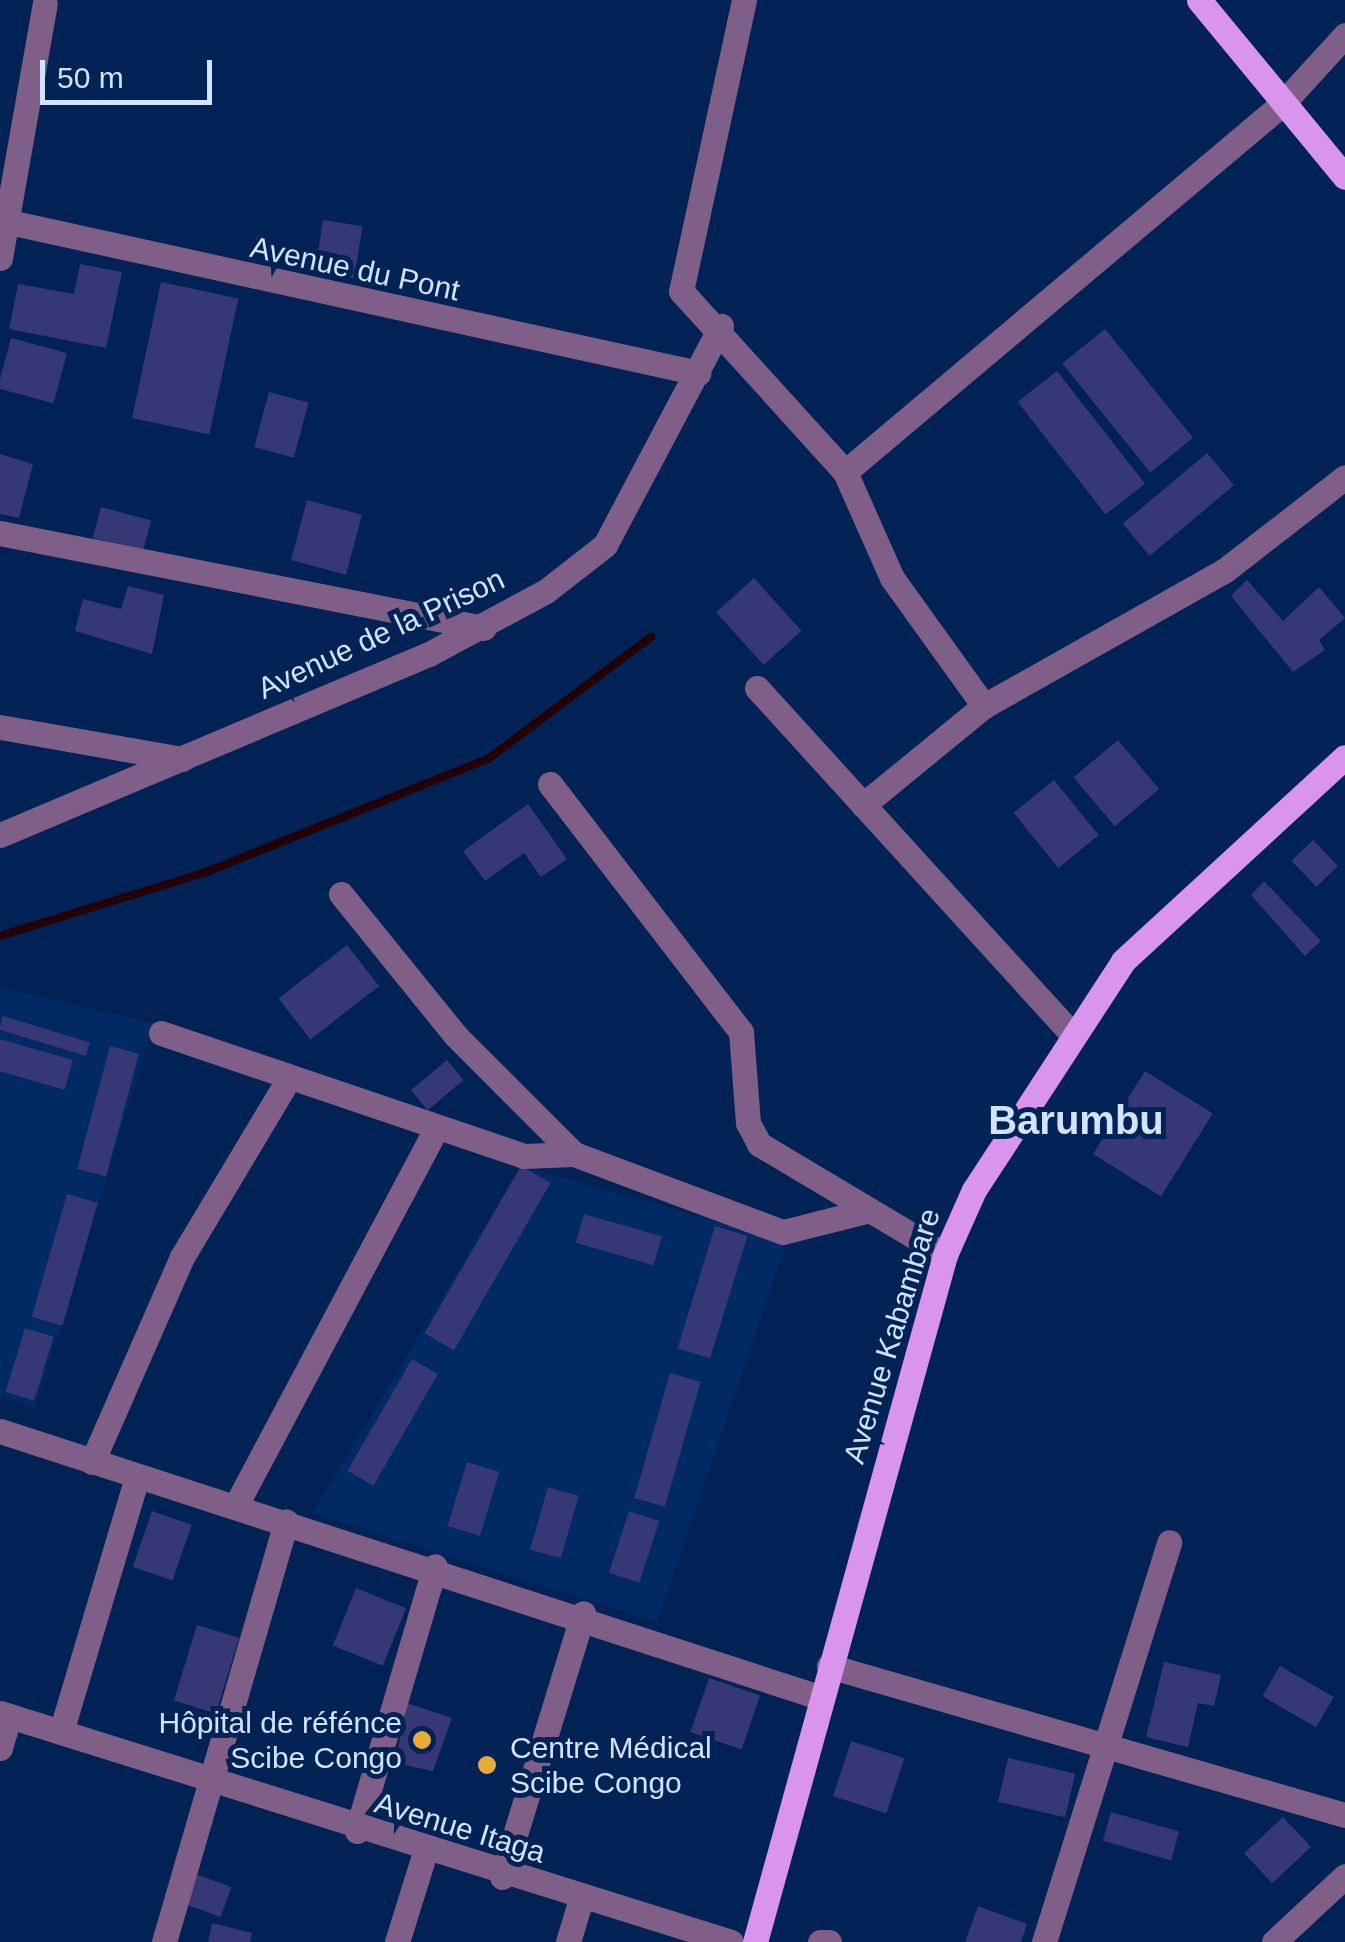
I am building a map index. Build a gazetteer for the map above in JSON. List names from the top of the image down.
{
  "streets": {
    "main road": ["Avenue Kabambare"],
    "street": ["Avenue du Pont", "Avenue de la Prison", "Avenue Itaga"]
  },
  "crossings": [
    ["Avenue du Pont", "Avenue de la Prison"]
  ],
  "districts": ["Barumbu"],
  "places": ["Hôpital de réfénce Scibe Congo", "Centre Médical Scibe Congo"],
  "scale_bar": "50 m"
}
